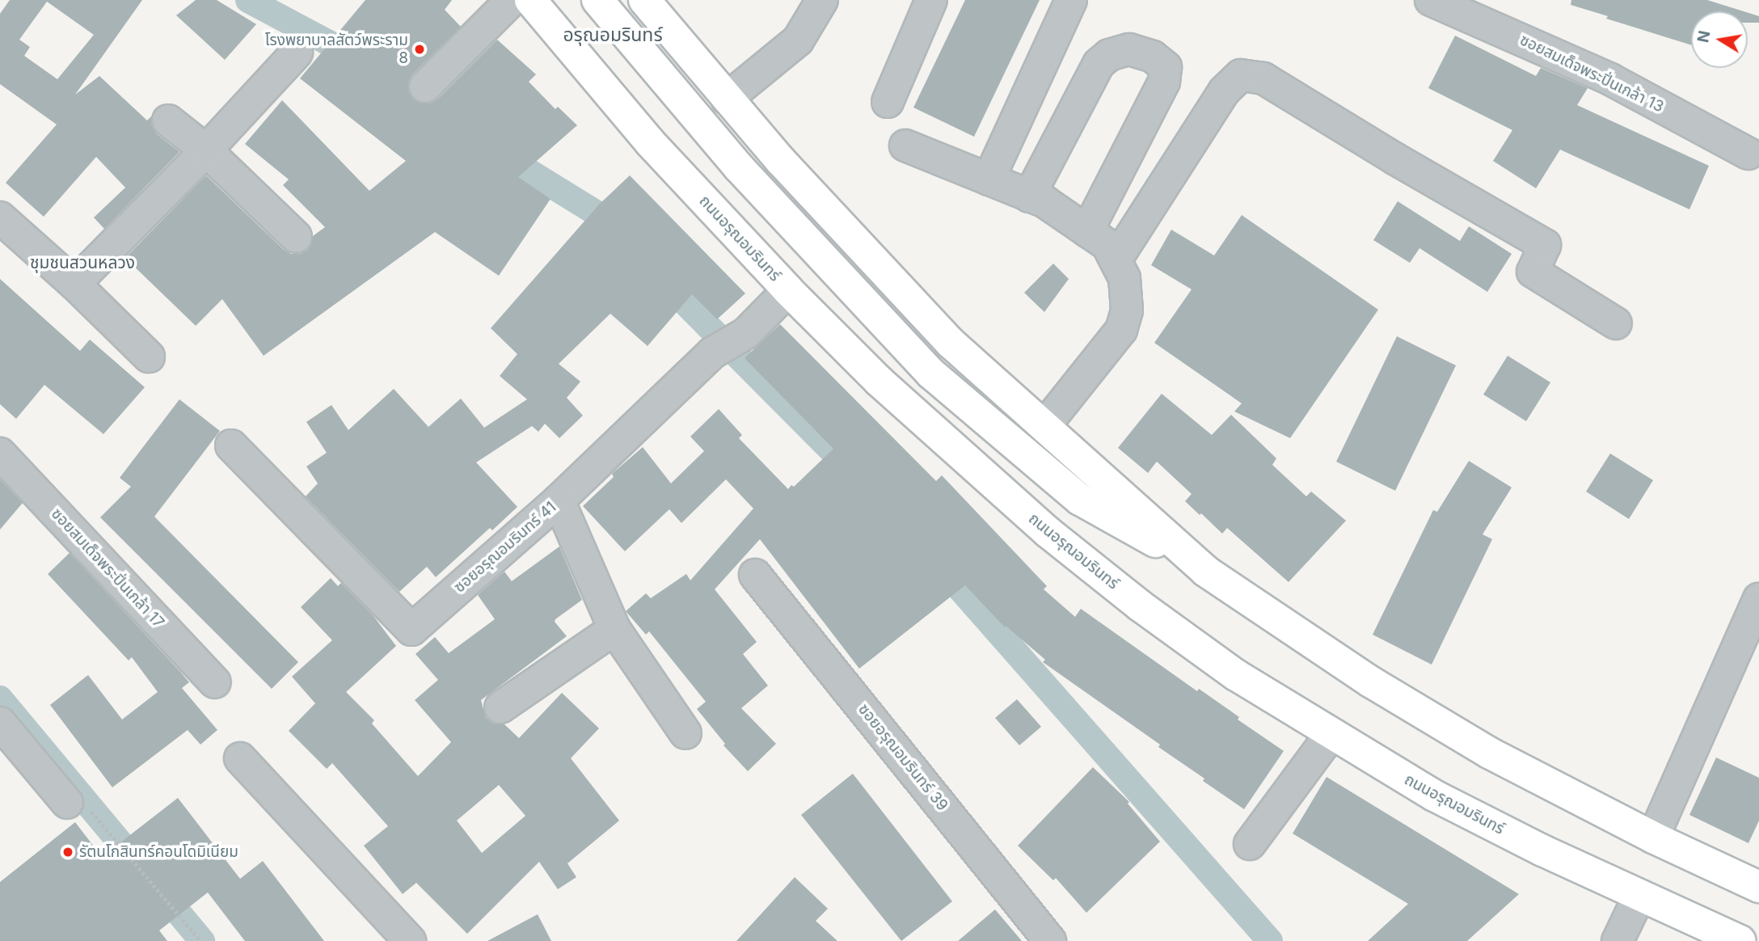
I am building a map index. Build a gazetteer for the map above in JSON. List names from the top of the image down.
{
  "streets": {
    "main road": ["ถนนอรุณอมรินทร์"],
    "street": [
      "ซอยสมเด็จพระปิ่นเกล้า 13",
      "ซอยอรุณอมรินทร์ 41",
      "ซอยสมเด็จพระปิ่นเกล้า 17",
      "ซอยอรุณอมรินทร์ 39"
    ]
  },
  "crossings": [
    ["ถนนอรุณอมรินทร์", "ซอยอรุณอมรินทร์ 41"]
  ],
  "districts": ["อรุณอมรินทร์", "ชุมชนสวนหลวง"],
  "places": ["โรงพยาบาลสัตว์พระราม 8", "รัตนโกสินทร์คอนโดมิเนียม"],
  "north": "left"
}
